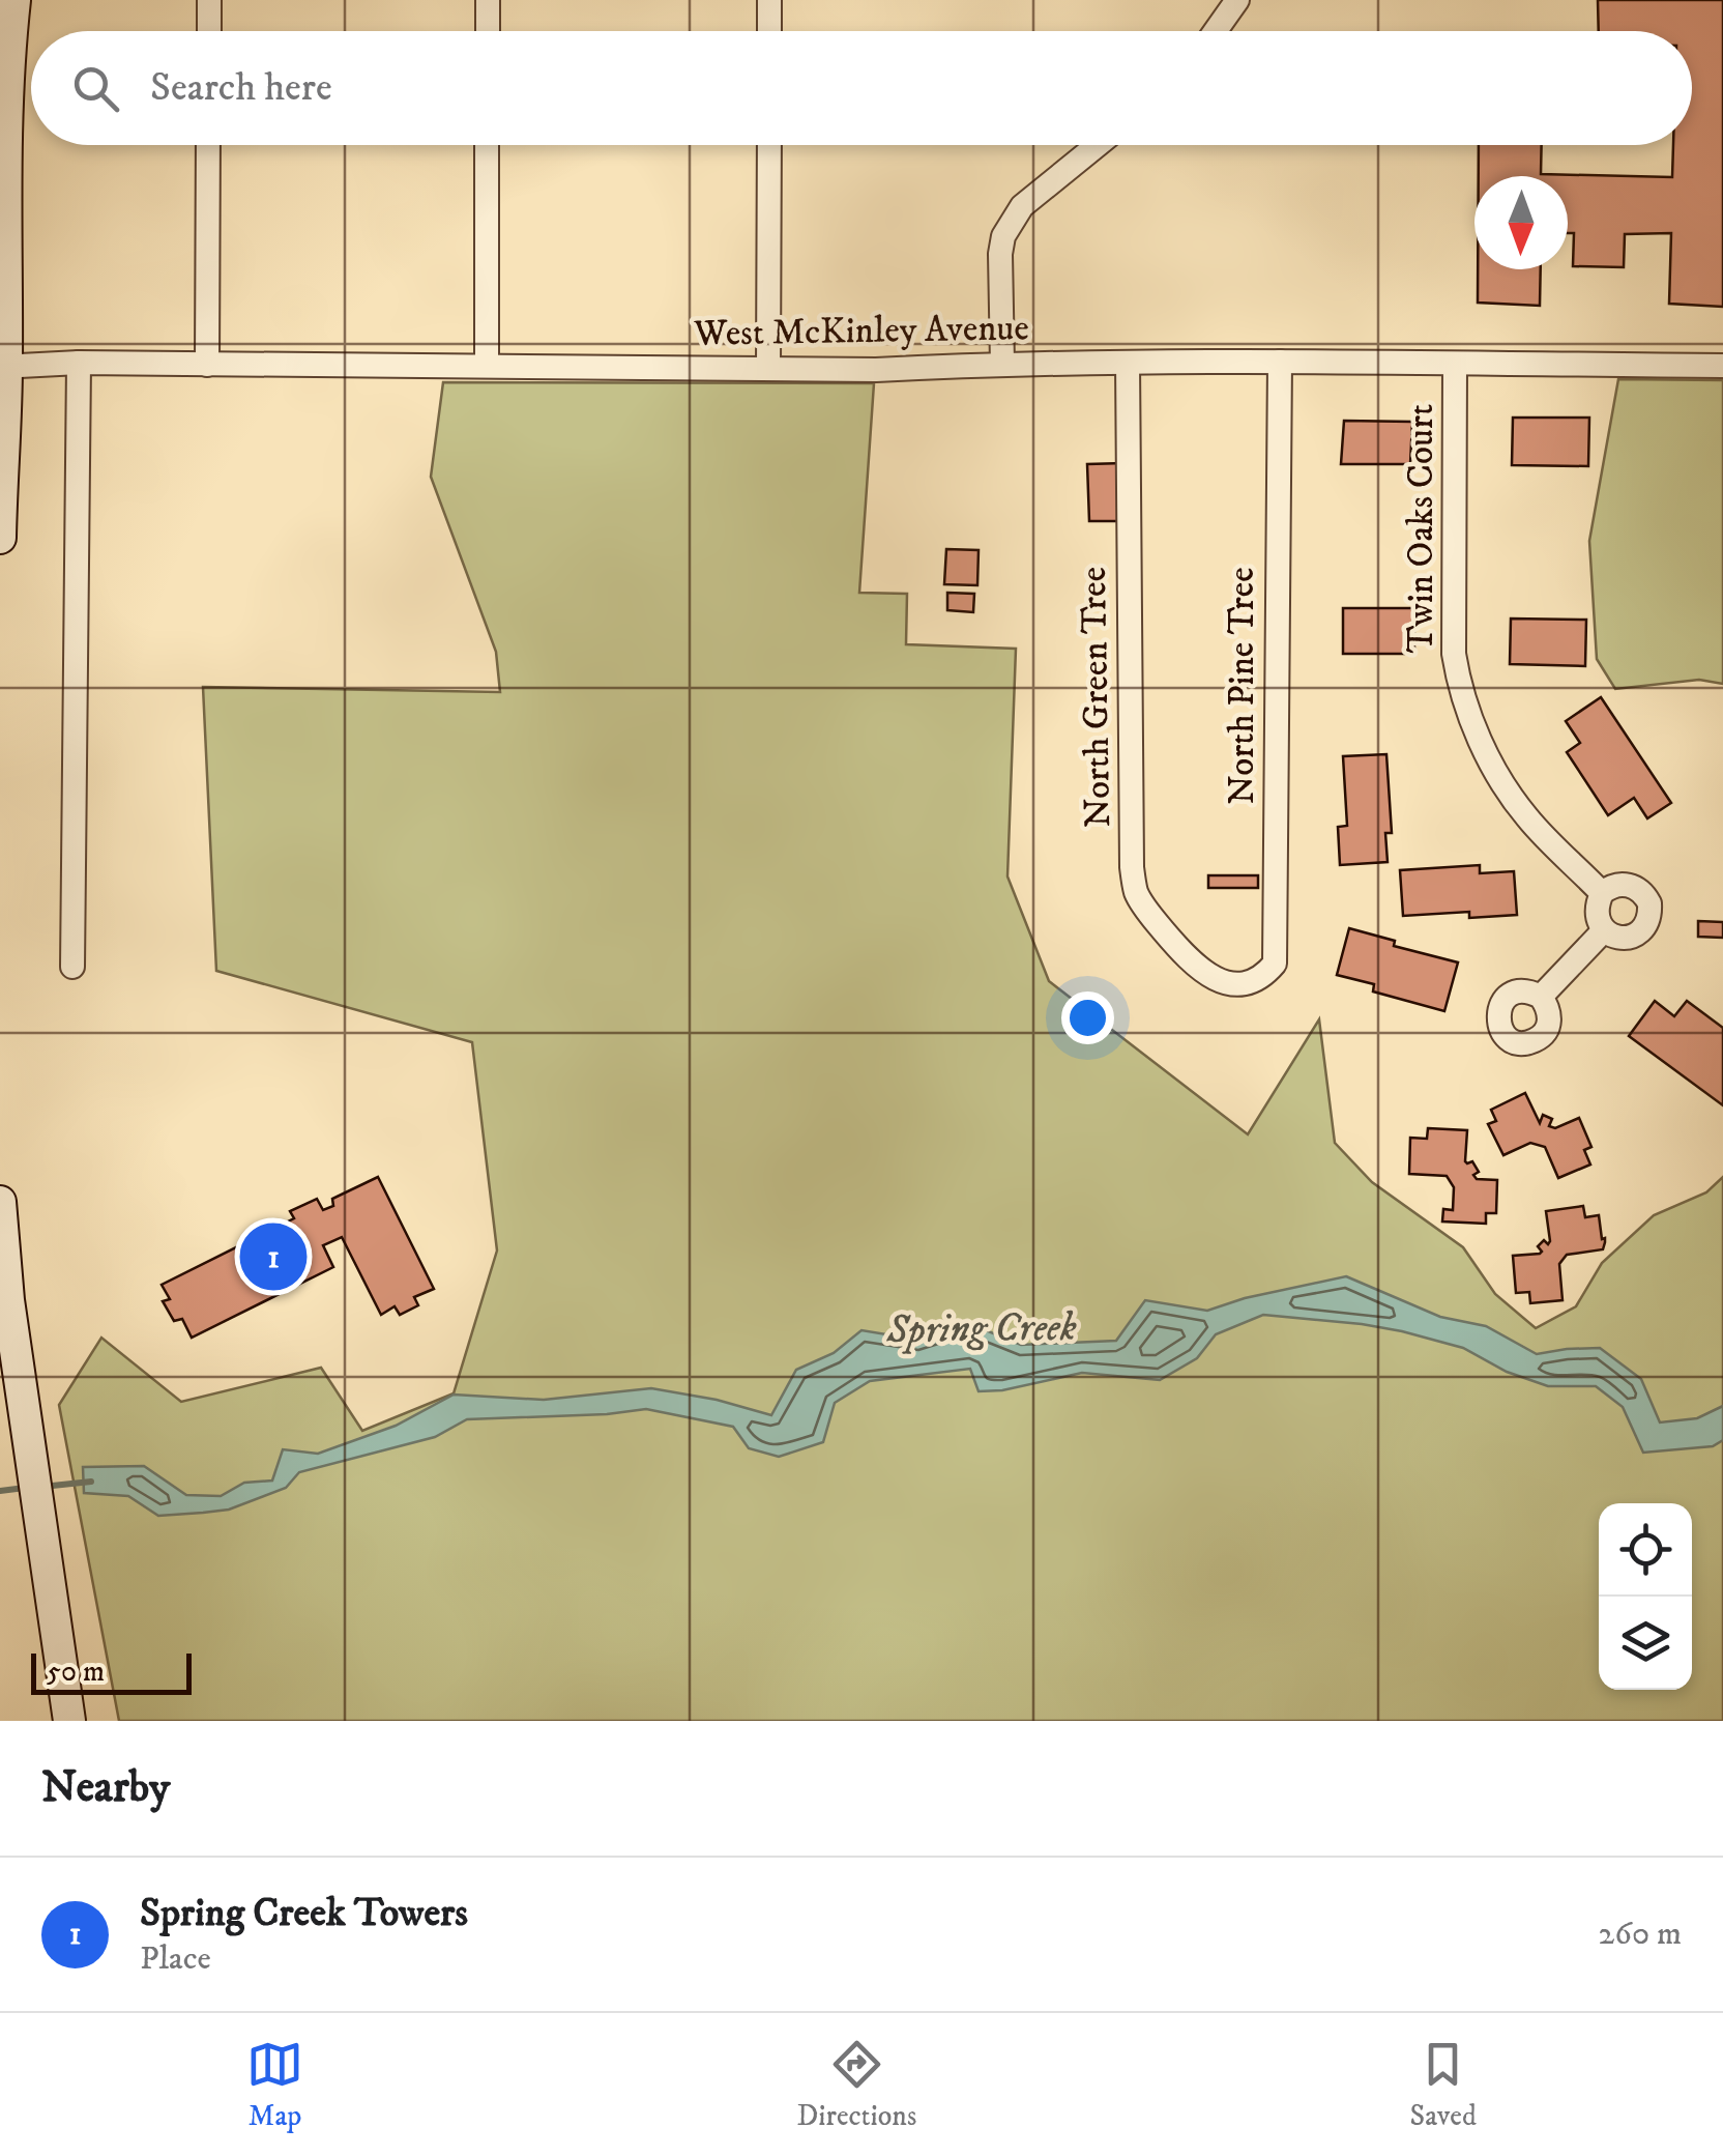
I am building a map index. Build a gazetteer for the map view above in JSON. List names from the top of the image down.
{
  "streets": {
    "street": [
      "West McKinley Avenue",
      "Twin Oaks Court",
      "North Pine Tree",
      "North Green Tree"
    ]
  },
  "crossings": [
    ["West McKinley Avenue", "Twin Oaks Court"],
    ["West McKinley Avenue", "North Pine Tree"],
    ["West McKinley Avenue", "North Green Tree"],
    ["North Pine Tree", "North Green Tree"]
  ],
  "water": ["Spring Creek"],
  "scale_bar": "50 m",
  "north": "bottom",
  "page": {
    "search": "Search here",
    "pins": "1",
    "scale": "50 m",
    "heading": "Nearby",
    "list": [
      {
        "mark": "1",
        "name": "Spring Creek Towers",
        "note": "Place",
        "value": "260 m"
      }
    ],
    "nav": ["Map", "Directions", "Saved"]
  }
}
